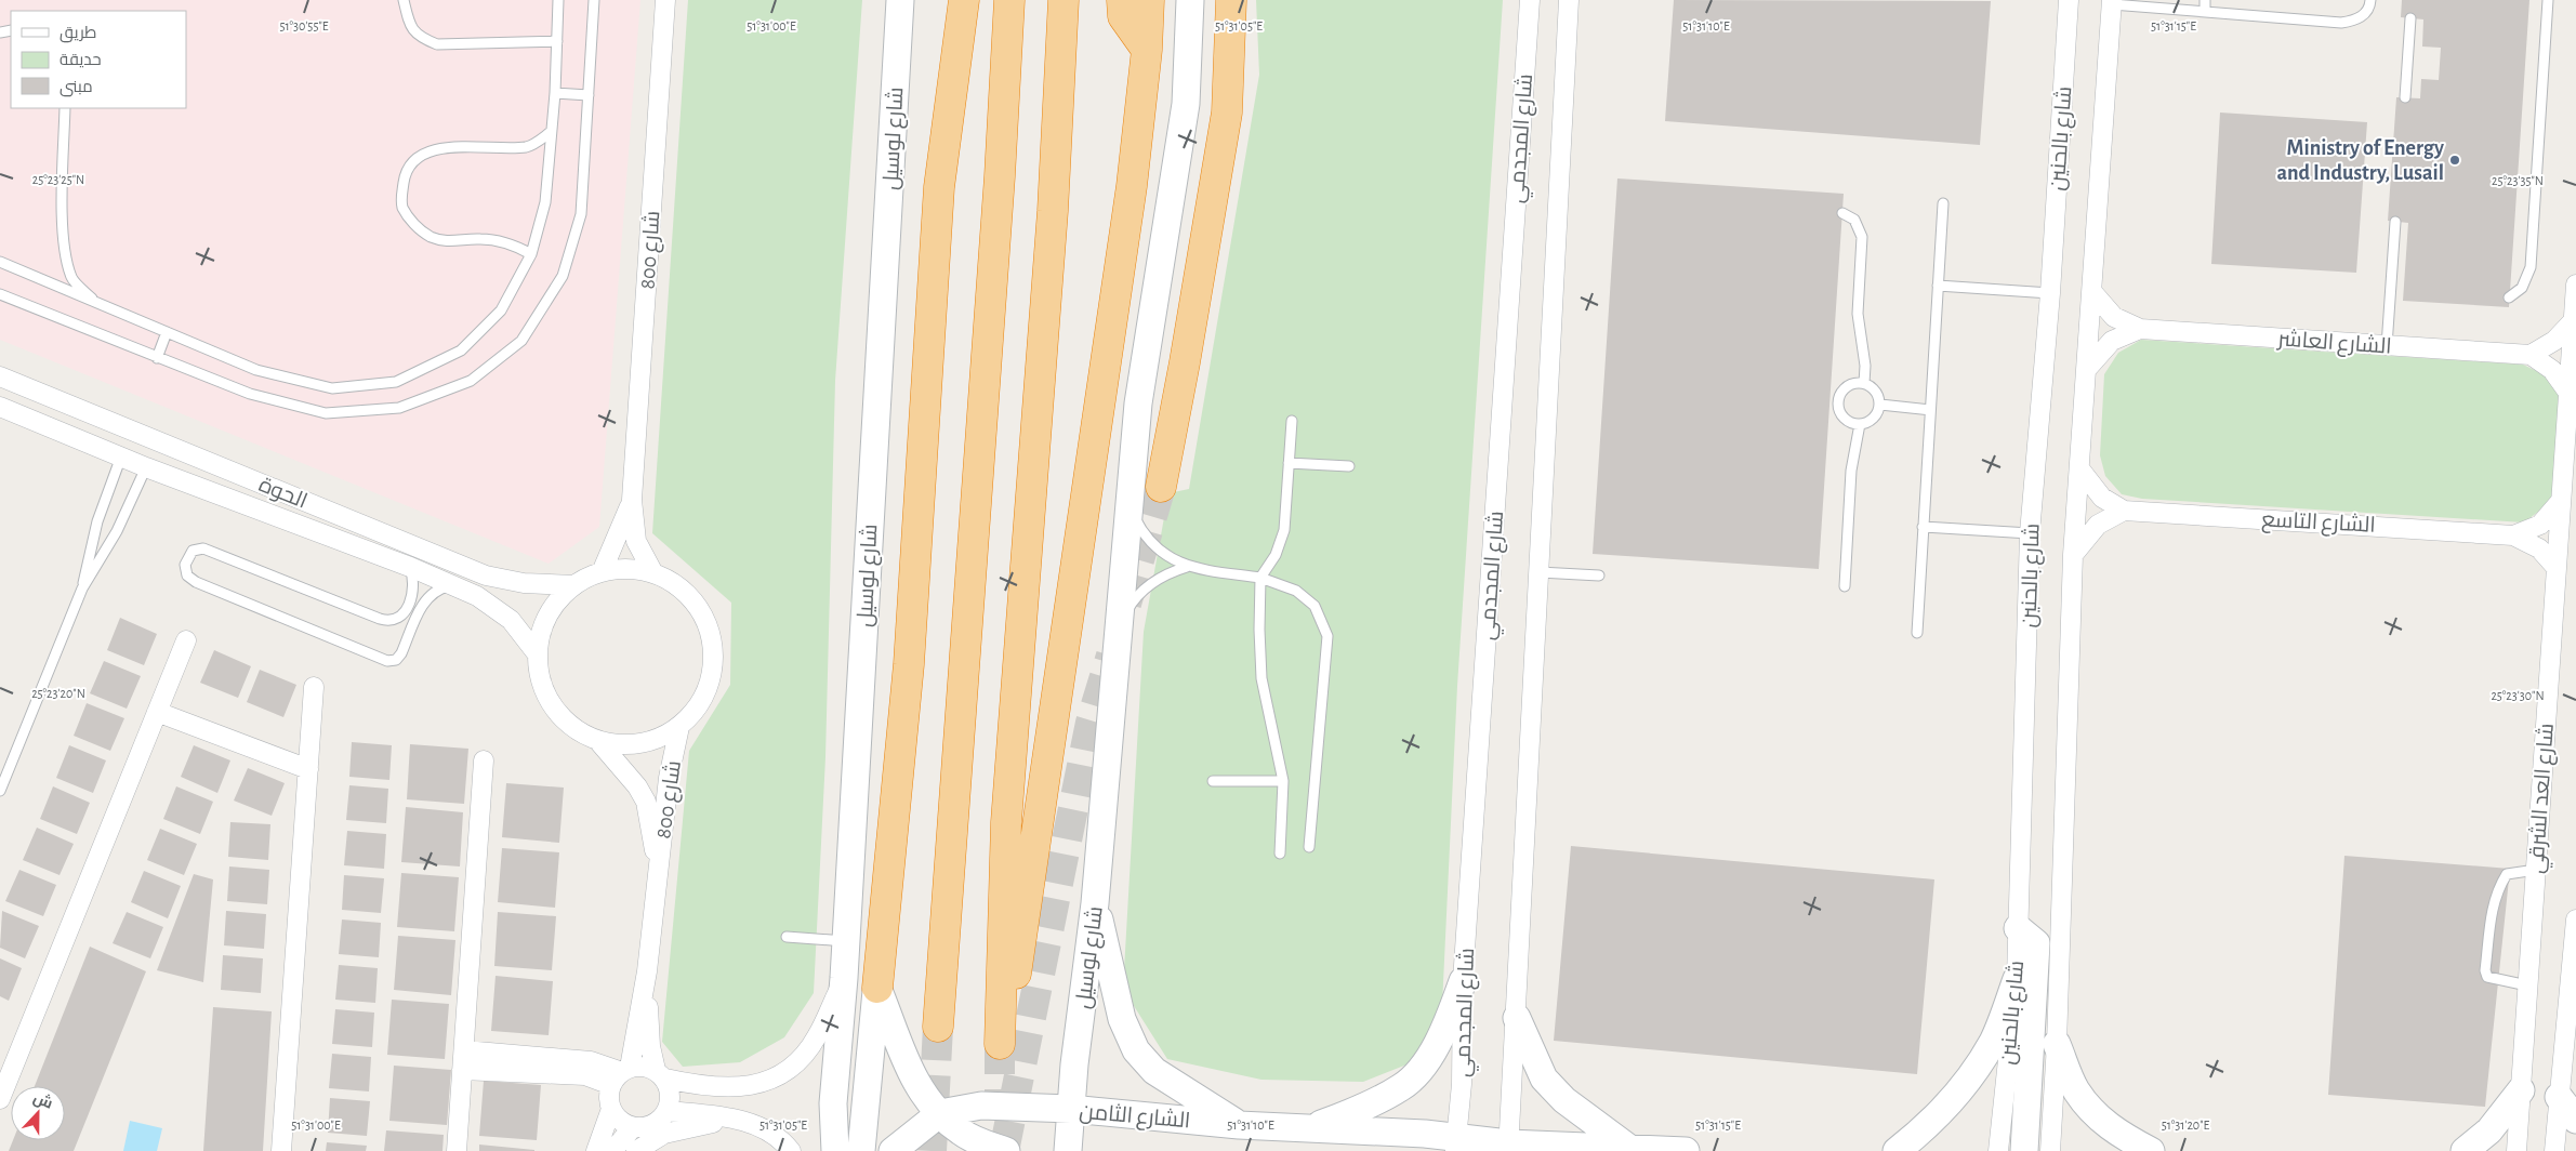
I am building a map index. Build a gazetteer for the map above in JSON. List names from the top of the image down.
{
  "streets": {
    "street": [
      "شارع لوسيل",
      "شارع المجدمي",
      "شارع بالحنين",
      "شارع 800",
      "الشارع العاشر",
      "الحوة",
      "الشارع التاسع",
      "شارع العد الشرقي",
      "الشارع الثامن"
    ]
  },
  "crossings": [
    ["شارع لوسيل", "الشارع الثامن"],
    ["شارع المجدمي", "الشارع الثامن"],
    ["شارع بالحنين", "الشارع العاشر"],
    ["شارع بالحنين", "الشارع التاسع"],
    ["شارع 800", "الحوة"],
    ["الشارع التاسع", "شارع العد الشرقي"]
  ],
  "places": ["Ministry of Energy and Industry, Lusail"],
  "legend": ["طريق", "حديقة", "مبنى"],
  "north": "top",
  "coordinates": [
    "51°30'55\"E",
    "51°31'00\"E",
    "51°31'05\"E",
    "51°31'10\"E",
    "51°31'15\"E",
    "25°23'25\"N",
    "25°23'35\"N",
    "25°23'20\"N",
    "25°23'30\"N",
    "51°31'20\"E"
  ]
}
